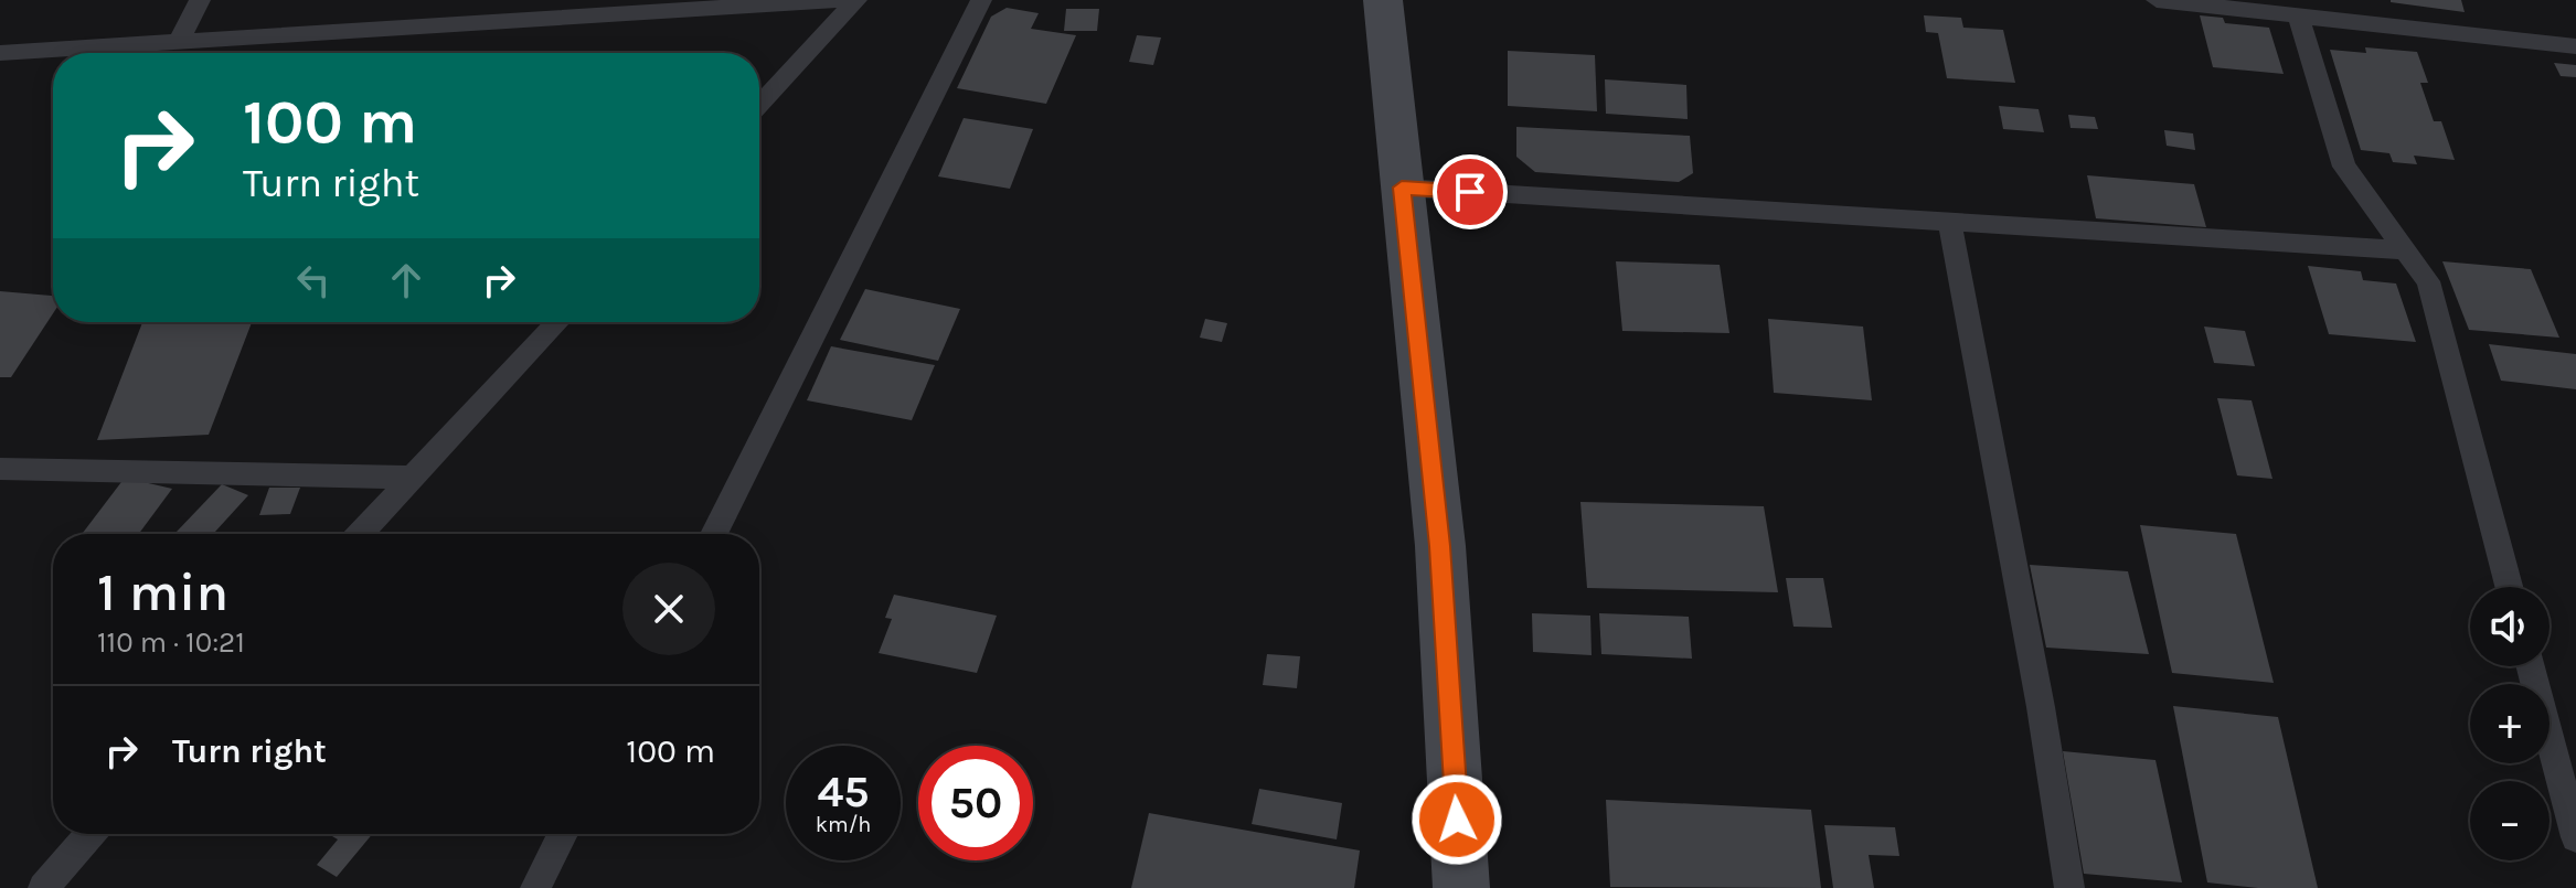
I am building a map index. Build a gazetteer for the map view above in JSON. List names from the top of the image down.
{
  "page": {
    "turn": ["100 m", "Turn right"],
    "heading": ["1 min", "110 m · 10:21"],
    "map_buttons": ["+", "−"],
    "list": [
      {
        "name": "Turn right",
        "value": "100 m"
      }
    ],
    "speed": "45 km/h",
    "limit": "50"
  }
}
